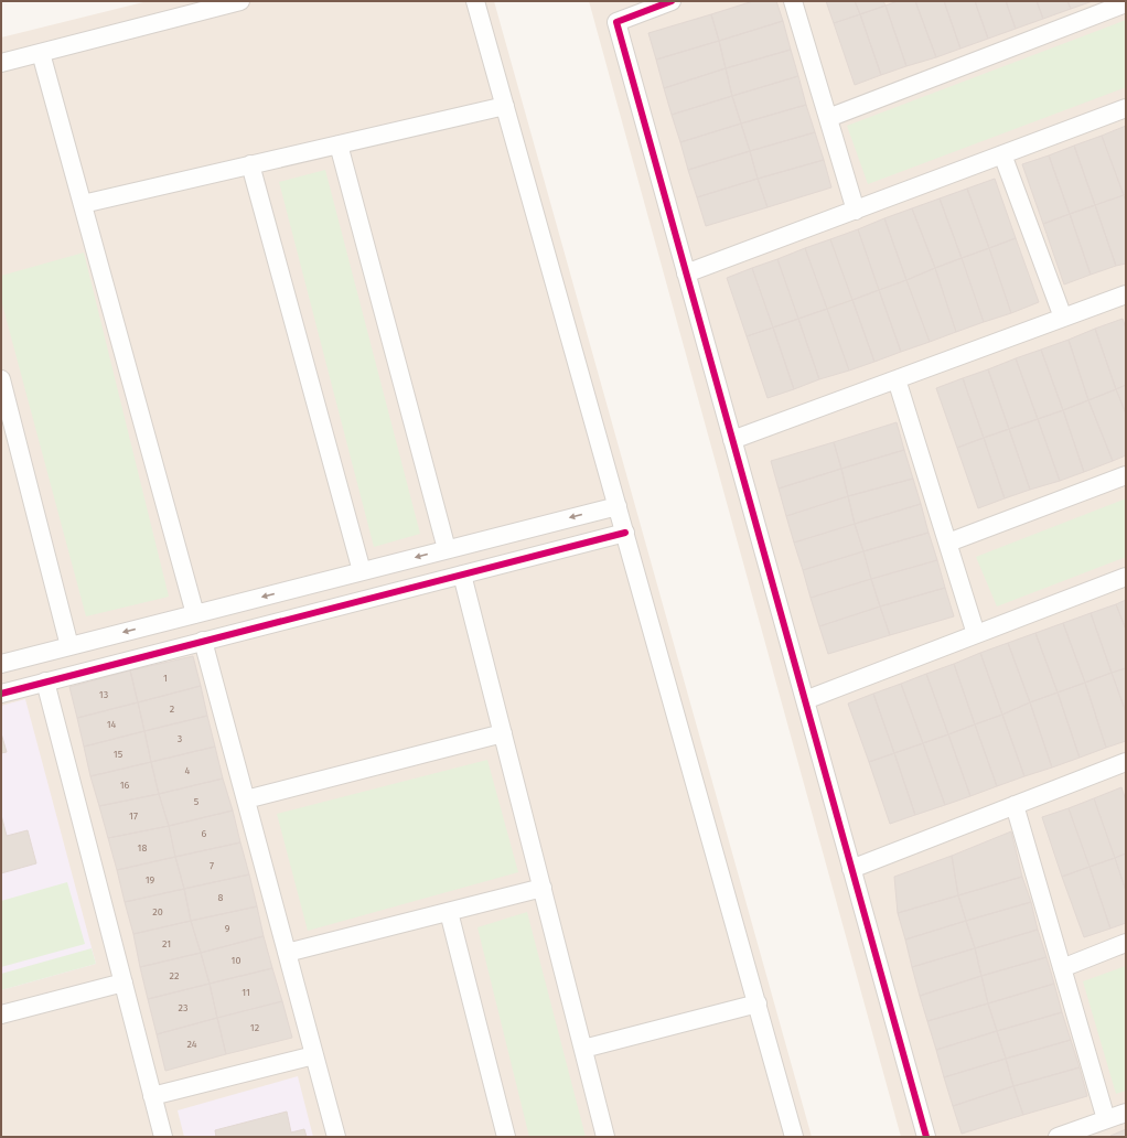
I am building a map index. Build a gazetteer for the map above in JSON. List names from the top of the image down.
{
  "house_numbers": [
    "1",
    "13",
    "2",
    "14",
    "3",
    "15",
    "4",
    "16",
    "5",
    "17",
    "6",
    "18",
    "7",
    "19",
    "8",
    "20",
    "9",
    "21",
    "10",
    "22",
    "11",
    "23",
    "12",
    "24"
  ]
}
